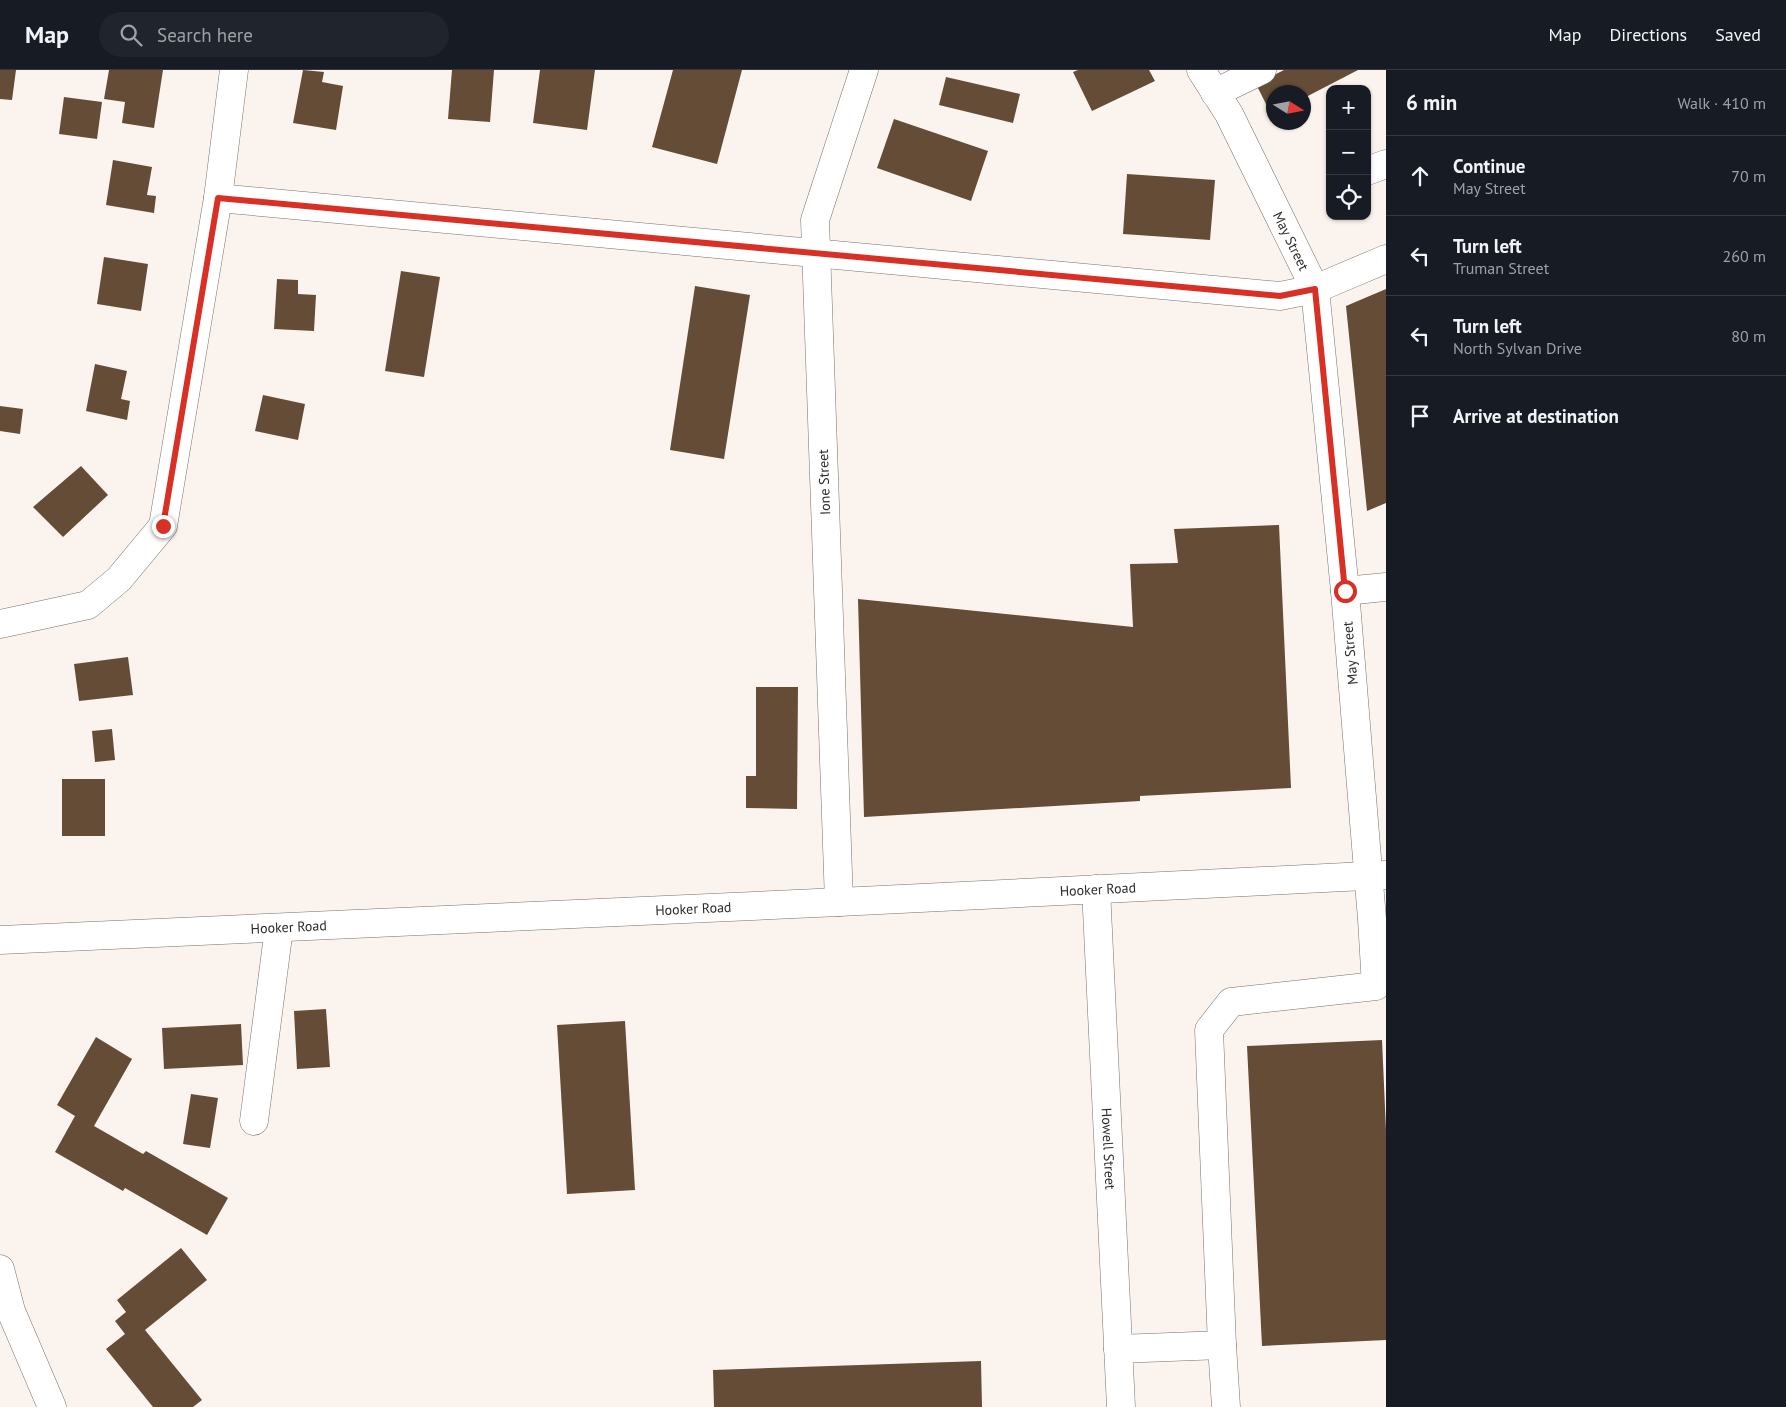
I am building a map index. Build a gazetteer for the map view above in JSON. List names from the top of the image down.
{
  "streets": {
    "street": [
      "May Street",
      "Ione Street",
      "Hooker Road",
      "Howell Street"
    ]
  },
  "crossings": [
    ["May Street", "Hooker Road"],
    ["Ione Street", "Hooker Road"],
    ["Hooker Road", "Howell Street"]
  ],
  "north": "right",
  "page": {
    "header": "Map",
    "search": "Search here",
    "nav": ["Map", "Directions", "Saved"],
    "heading": ["6 min", "Walk · 410 m"],
    "map_buttons": ["+", "−"],
    "list": [
      ["Continue", "May Street", "70 m"],
      ["Turn left", "Truman Street", "260 m"],
      ["Turn left", "North Sylvan Drive", "80 m"],
      "Arrive at destination"
    ]
  }
}
